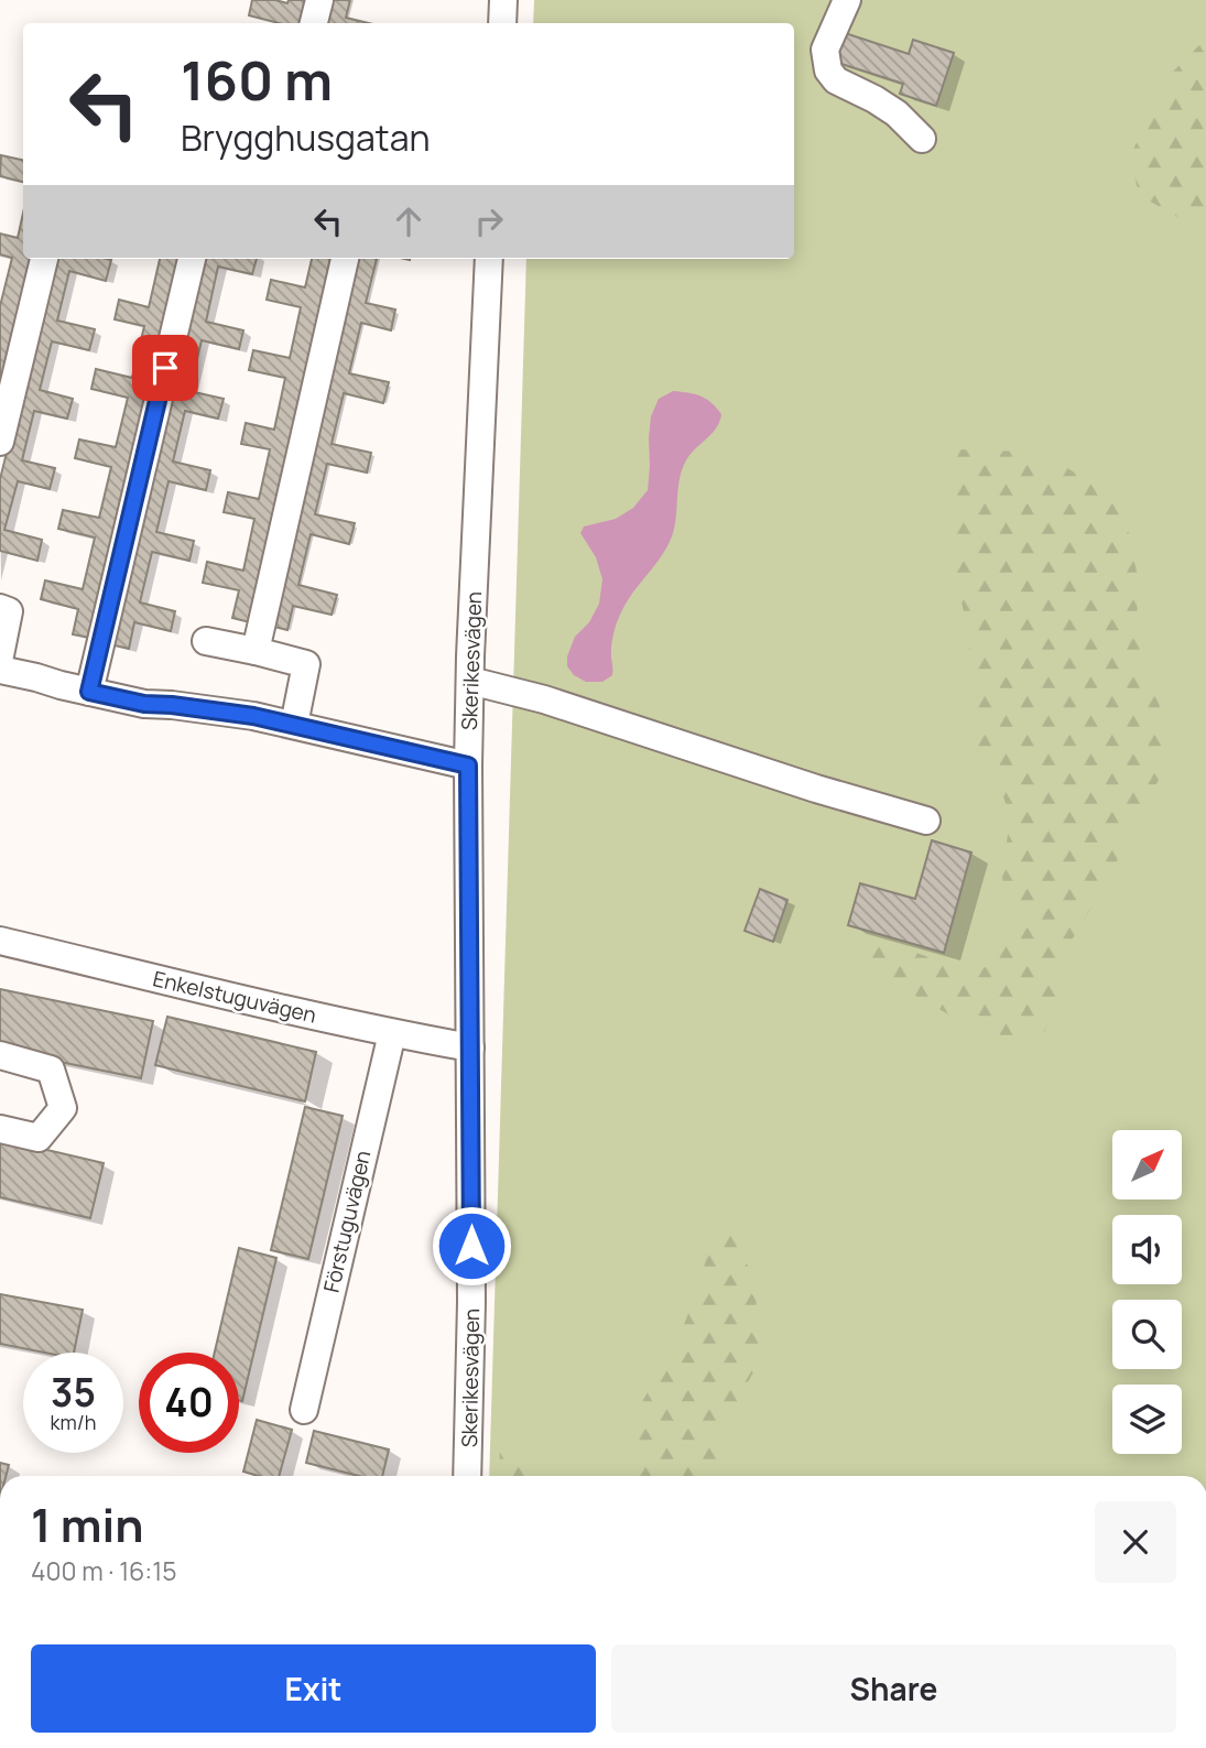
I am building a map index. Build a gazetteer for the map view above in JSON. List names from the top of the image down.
{
  "streets": {
    "street": ["Skerikesvägen", "Enkelstuguvägen", "Förstuguvägen"]
  },
  "crossings": [
    ["Skerikesvägen", "Enkelstuguvägen"],
    ["Enkelstuguvägen", "Förstuguvägen"]
  ],
  "north": "top right",
  "page": {
    "turn": ["160 m", "Brygghusgatan"],
    "speed": "35 km/h",
    "limit": "40",
    "heading": ["1 min", "400 m · 16:15"],
    "buttons": ["Exit", "Share"]
  }
}
